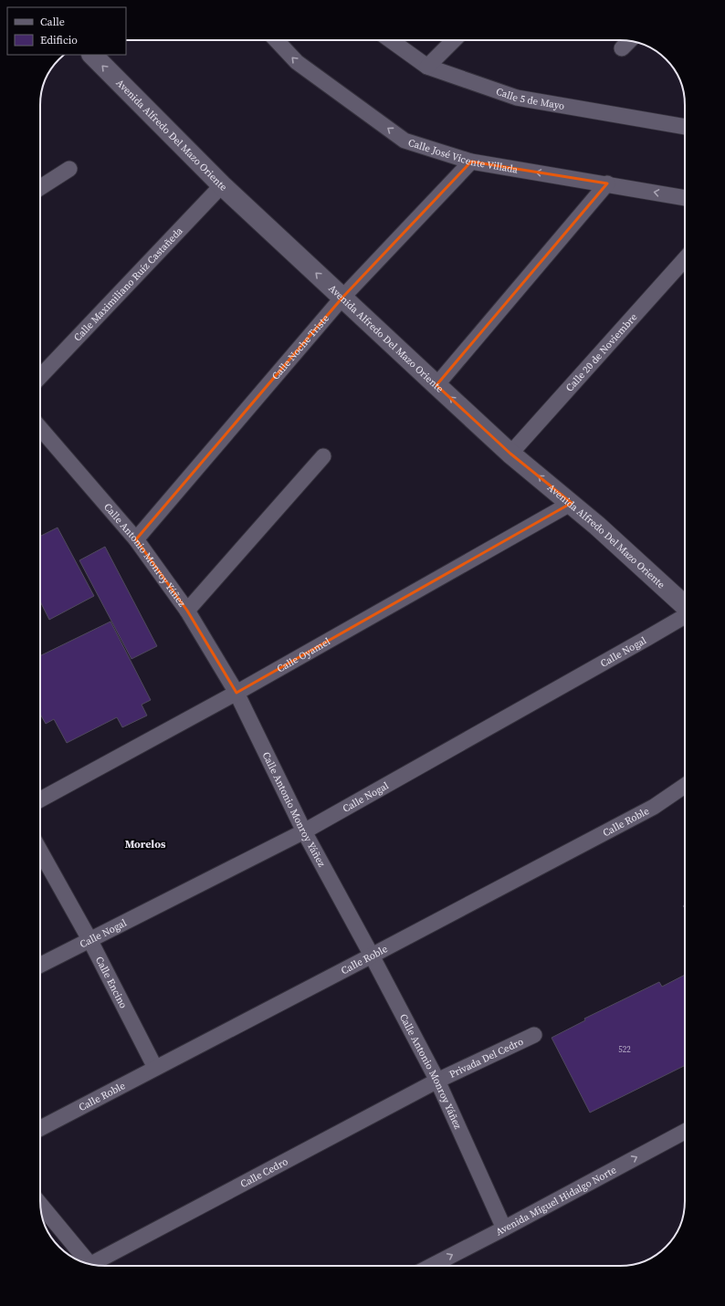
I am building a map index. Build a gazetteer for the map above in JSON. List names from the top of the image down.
{
  "streets": {
    "street": [
      "Calle 5 de Mayo",
      "Avenida Alfredo Del Mazo Oriente",
      "Calle José Vicente Villada",
      "Calle Maximiliano Ruíz Castañeda",
      "Calle Noche Triste",
      "Calle 20 de Noviembre",
      "Calle Antonio Monroy Yáñez",
      "Calle Nogal",
      "Calle Oyamel",
      "Calle Roble",
      "Calle Encino",
      "Privada Del Cedro",
      "Calle Cedro",
      "Avenida Miguel Hidalgo Norte"
    ]
  },
  "crossings": [
    ["Avenida Alfredo Del Mazo Oriente", "Calle Maximiliano Ruíz Castañeda"],
    ["Avenida Alfredo Del Mazo Oriente", "Calle Noche Triste"],
    ["Avenida Alfredo Del Mazo Oriente", "Calle 20 de Noviembre"],
    ["Avenida Alfredo Del Mazo Oriente", "Calle Oyamel"],
    ["Calle José Vicente Villada", "Calle Noche Triste"],
    ["Calle Noche Triste", "Calle Antonio Monroy Yáñez"],
    ["Calle Antonio Monroy Yáñez", "Calle Nogal"],
    ["Calle Antonio Monroy Yáñez", "Calle Oyamel"],
    ["Calle Antonio Monroy Yáñez", "Calle Roble"],
    ["Calle Antonio Monroy Yáñez", "Privada Del Cedro"],
    ["Calle Antonio Monroy Yáñez", "Calle Cedro"],
    ["Calle Antonio Monroy Yáñez", "Avenida Miguel Hidalgo Norte"],
    ["Calle Nogal", "Calle Encino"],
    ["Calle Roble", "Calle Encino"],
    ["Privada Del Cedro", "Calle Cedro"]
  ],
  "one_way": ["Avenida Alfredo Del Mazo Oriente", "Calle José Vicente Villada", "Avenida Miguel Hidalgo Norte"],
  "districts": ["Morelos"],
  "house_numbers": ["522"],
  "legend": ["Calle", "Edificio"]
}
